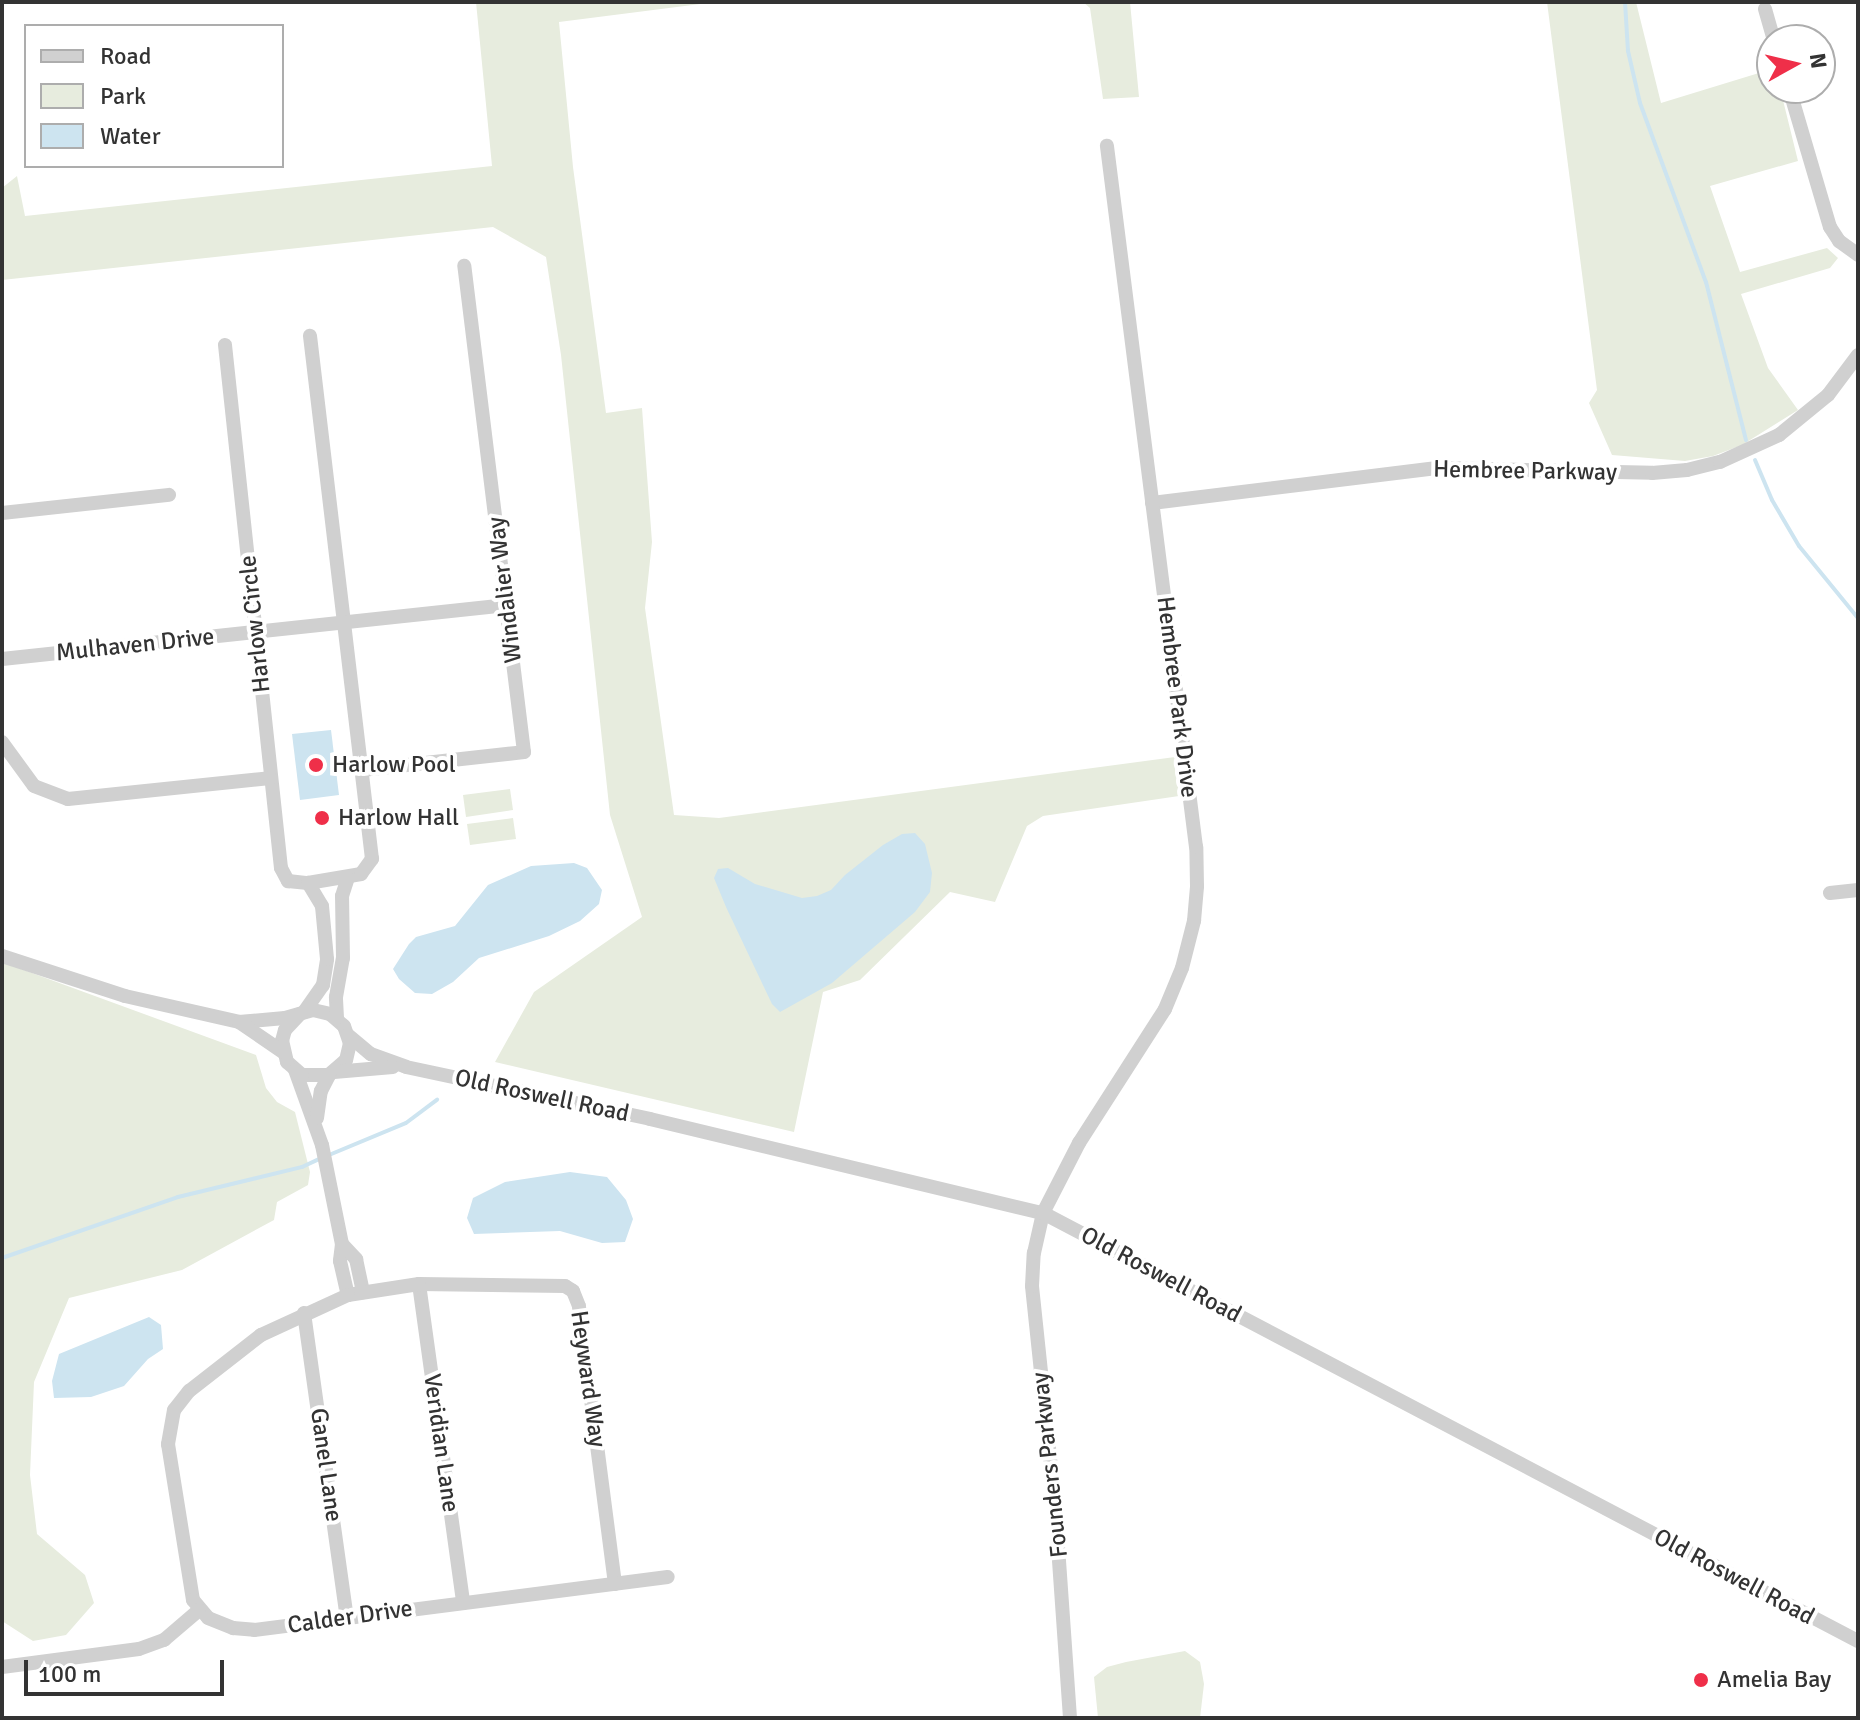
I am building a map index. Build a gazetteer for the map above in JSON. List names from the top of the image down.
{
  "streets": {
    "street": [
      "Hembree Parkway",
      "Windalier Way",
      "Harlow Circle",
      "Mulhaven Drive",
      "Hembree Park Drive",
      "Old Roswell Road",
      "Heyward Way",
      "Veridian Lane",
      "Ganel Lane",
      "Founders Parkway",
      "Calder Drive"
    ]
  },
  "crossings": [
    ["Hembree Parkway", "Hembree Park Drive"],
    ["Windalier Way", "Mulhaven Drive"],
    ["Harlow Circle", "Mulhaven Drive"],
    ["Hembree Park Drive", "Old Roswell Road"],
    ["Hembree Park Drive", "Founders Parkway"],
    ["Old Roswell Road", "Founders Parkway"],
    ["Heyward Way", "Veridian Lane"],
    ["Heyward Way", "Ganel Lane"],
    ["Heyward Way", "Calder Drive"],
    ["Veridian Lane", "Calder Drive"],
    ["Ganel Lane", "Calder Drive"]
  ],
  "places": ["Harlow Pool", "Harlow Hall", "Amelia Bay"],
  "legend": ["Road", "Park", "Water"],
  "scale_bar": "100 m",
  "north": "right"
}
